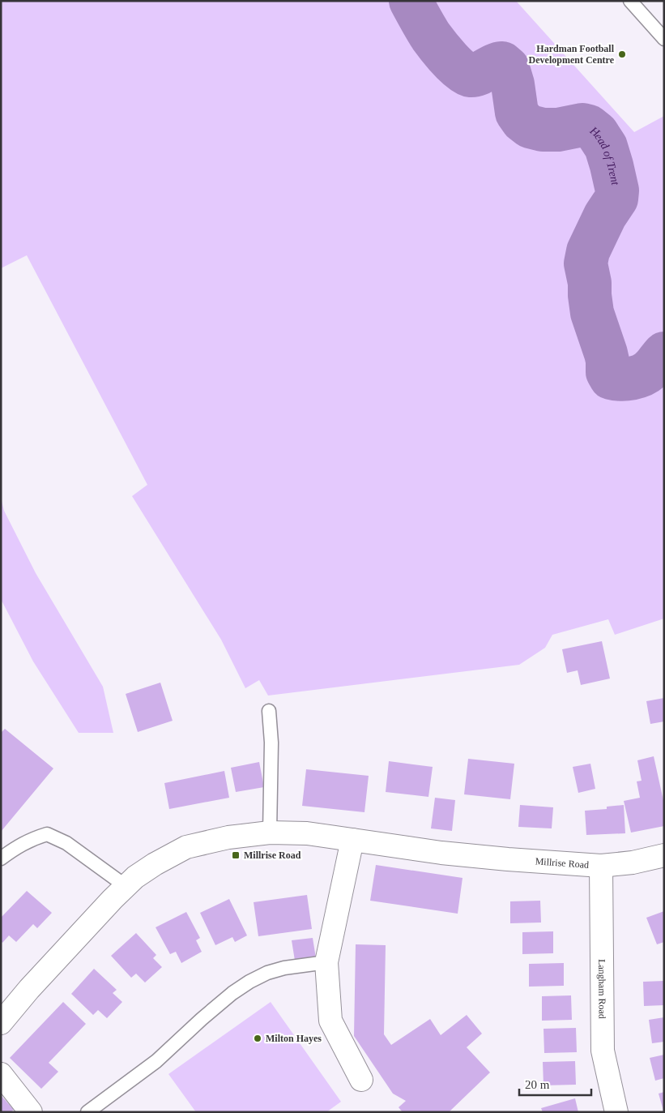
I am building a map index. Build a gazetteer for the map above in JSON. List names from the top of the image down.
{
  "streets": {
    "street": ["Millrise Road", "Langham Road"]
  },
  "crossings": [
    ["Millrise Road", "Langham Road"]
  ],
  "water": ["Head of Trent"],
  "places": {
    "other": ["Hardman Football Development Centre", "Milton Hayes"],
    "transit": ["Millrise Road"]
  },
  "scale_bar": "20 m"
}
